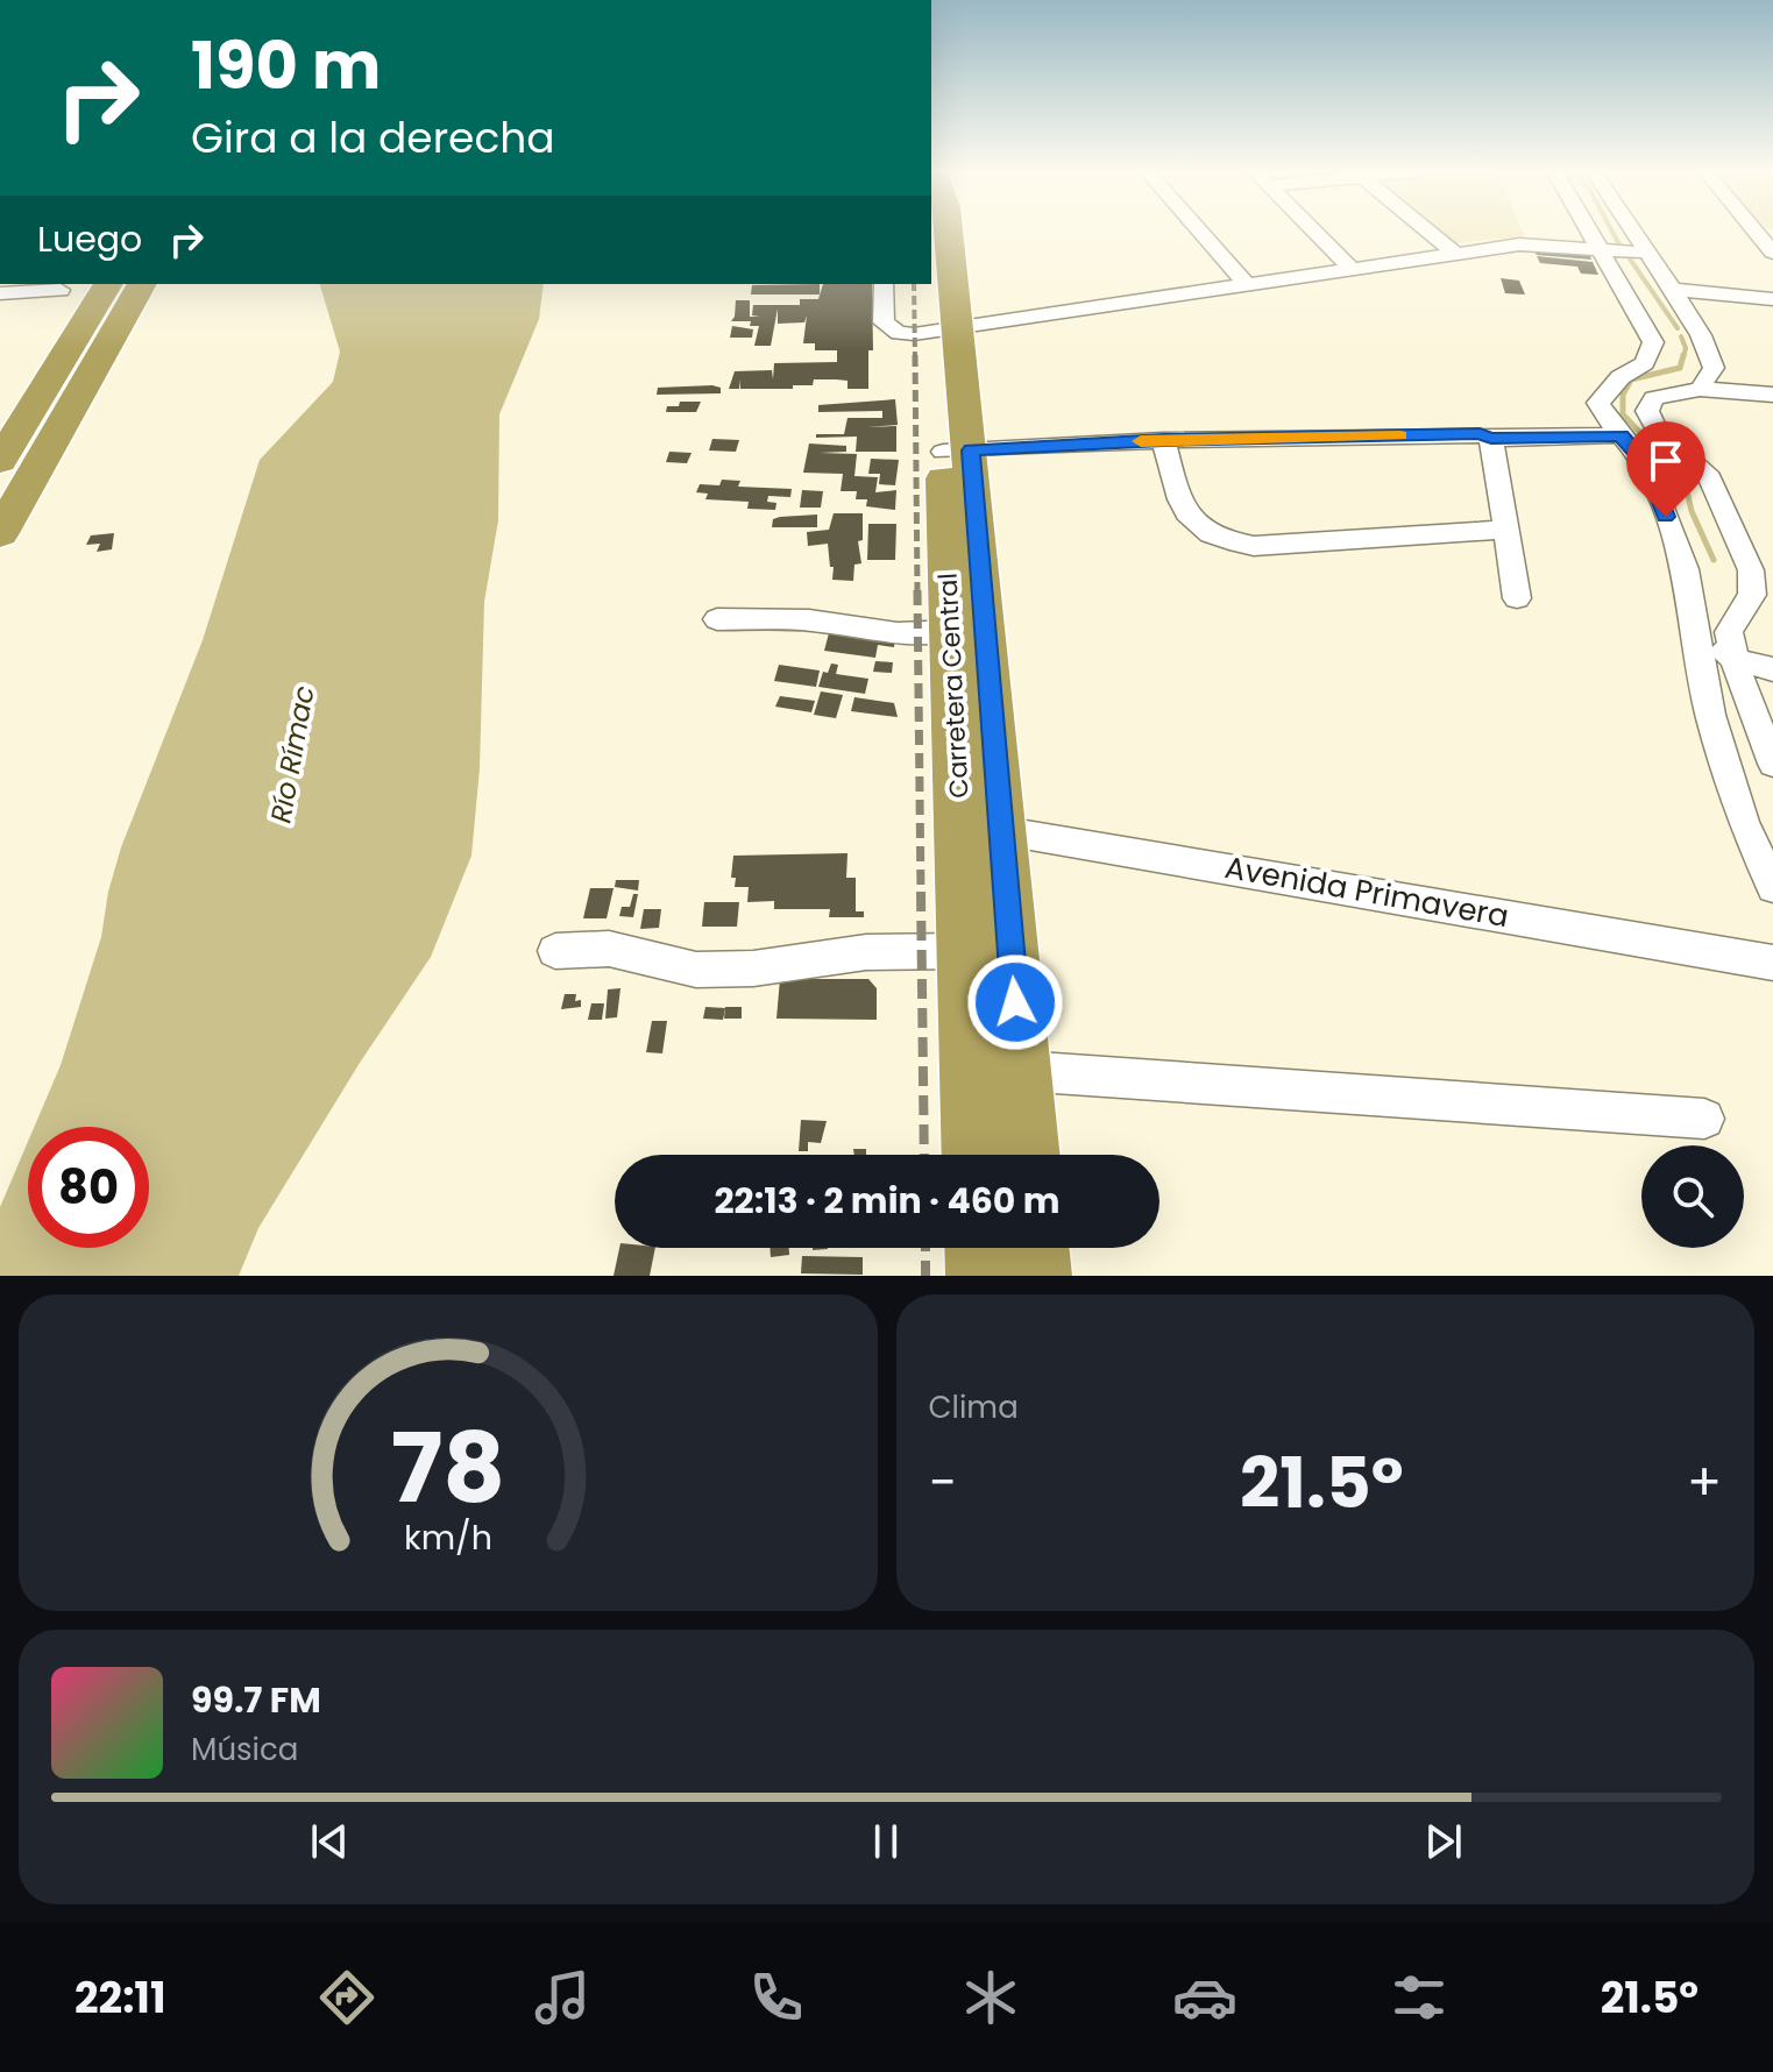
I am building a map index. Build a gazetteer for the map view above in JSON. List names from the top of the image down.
{
  "streets": {
    "highway": ["Carretera Central"],
    "street": ["Avenida Primavera"]
  },
  "crossings": [
    ["Carretera Central", "Avenida Primavera"]
  ],
  "water": ["Río Rímac"],
  "page": {
    "turn": ["190 m", "Gira a la derecha"],
    "then": "Luego",
    "limit": "80",
    "trip": "22:13 · 2 min · 460 m",
    "tile": "Clima",
    "heat": ["−", "21.5°", "+"],
    "song": ["99.7 FM", "Música"],
    "tabs": ["22:11", "21.5°"],
    "gauge": ["78", "km/h"]
  }
}
